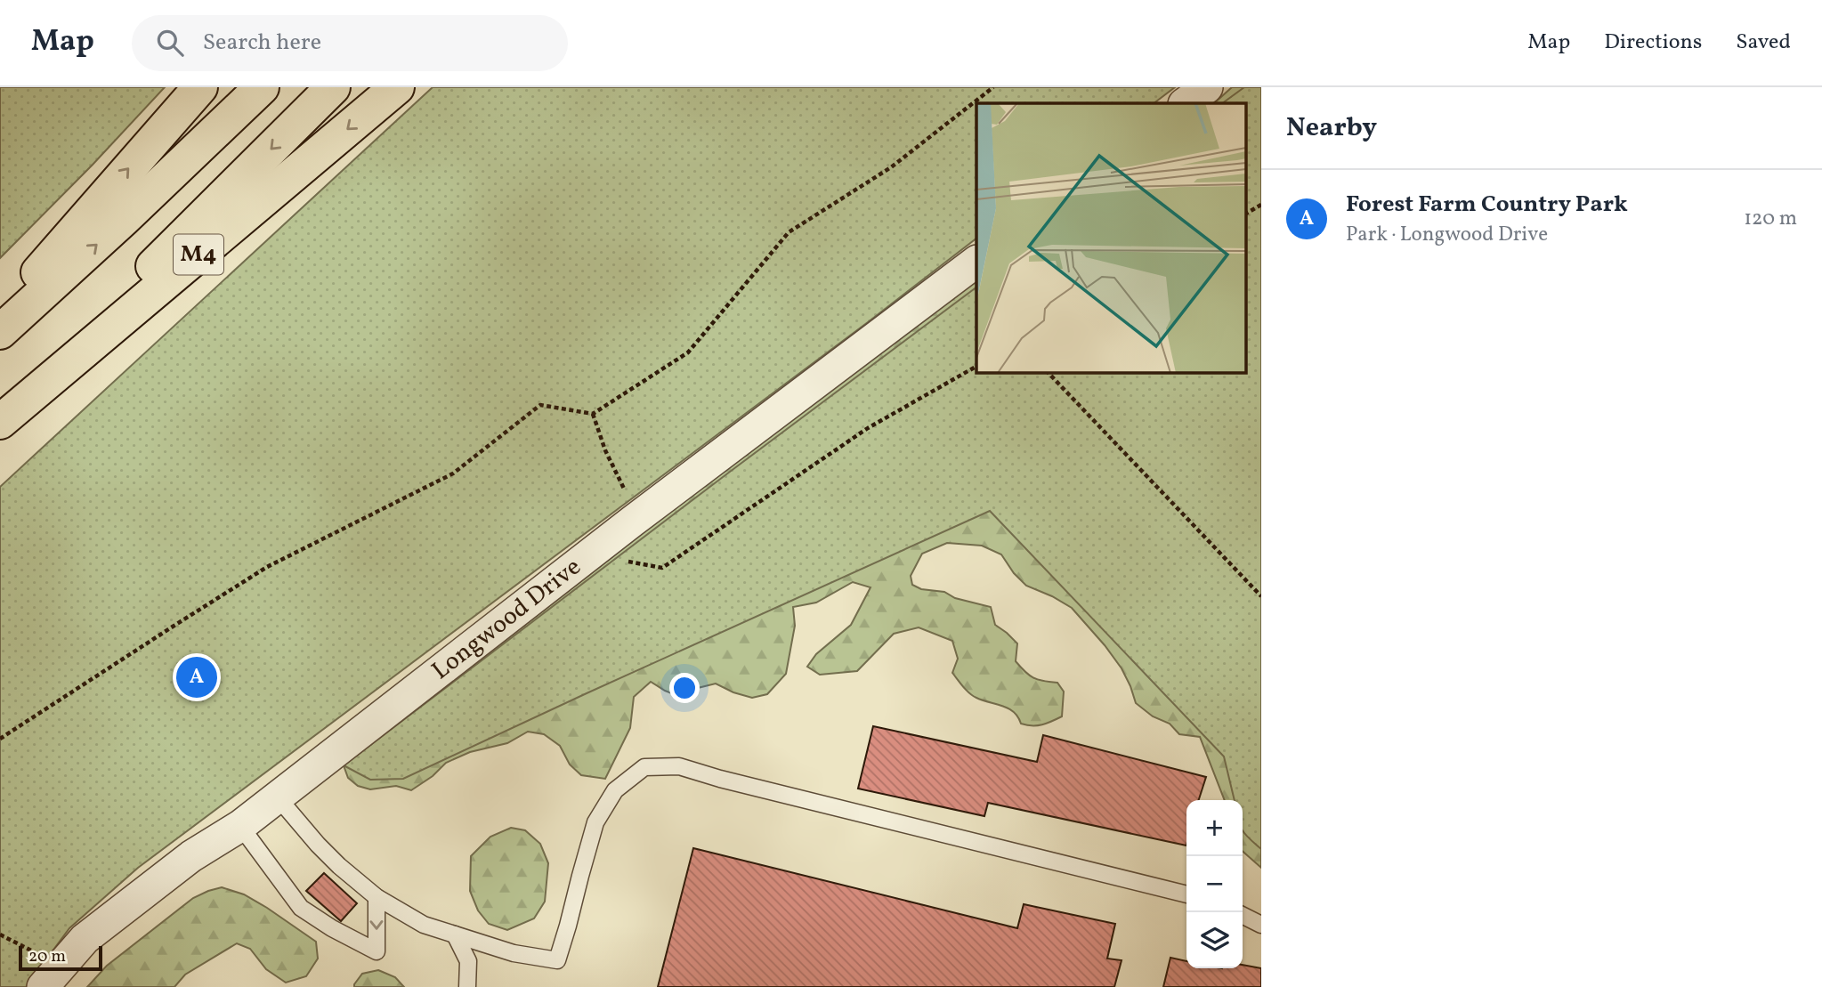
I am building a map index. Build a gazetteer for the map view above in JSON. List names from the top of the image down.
{
  "streets": {
    "highway": ["M4"],
    "street": ["Longwood Drive"]
  },
  "scale_bar": "20 m",
  "page": {
    "header": "Map",
    "search": "Search here",
    "nav": ["Map", "Directions", "Saved"],
    "heading": "Nearby",
    "list": [
      {
        "mark": "A",
        "name": "Forest Farm Country Park",
        "note": "Park · Longwood Drive",
        "value": "120 m"
      }
    ],
    "pins": "A",
    "map_buttons": ["+", "−"],
    "scale": "20 m"
  }
}
